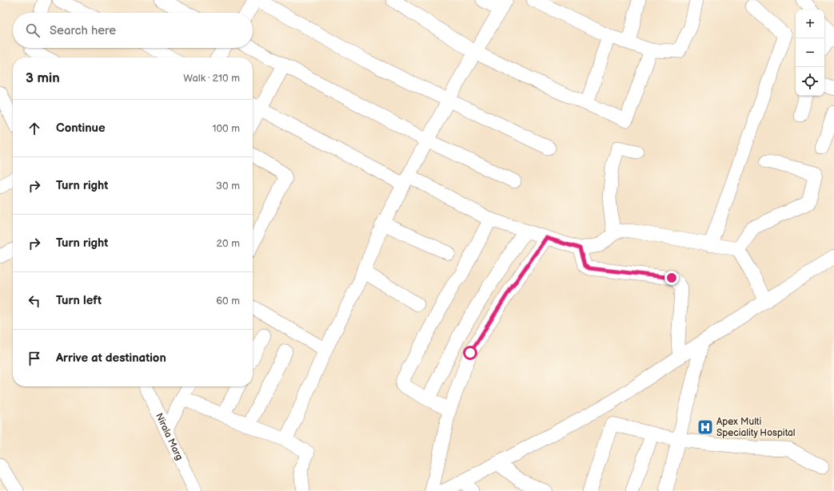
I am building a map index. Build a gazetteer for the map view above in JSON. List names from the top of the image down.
{
  "streets": {
    "street": ["Nirala Marg"]
  },
  "places": {
    "hospital": ["Apex Multi Speciality Hospital"]
  },
  "page": {
    "map_buttons": ["+", "−"],
    "search": "Search here",
    "heading": ["3 min", "Walk · 210 m"],
    "list": [
      ["Continue", "100 m"],
      ["Turn right", "30 m"],
      ["Turn right", "20 m"],
      ["Turn left", "60 m"],
      "Arrive at destination"
    ]
  }
}
